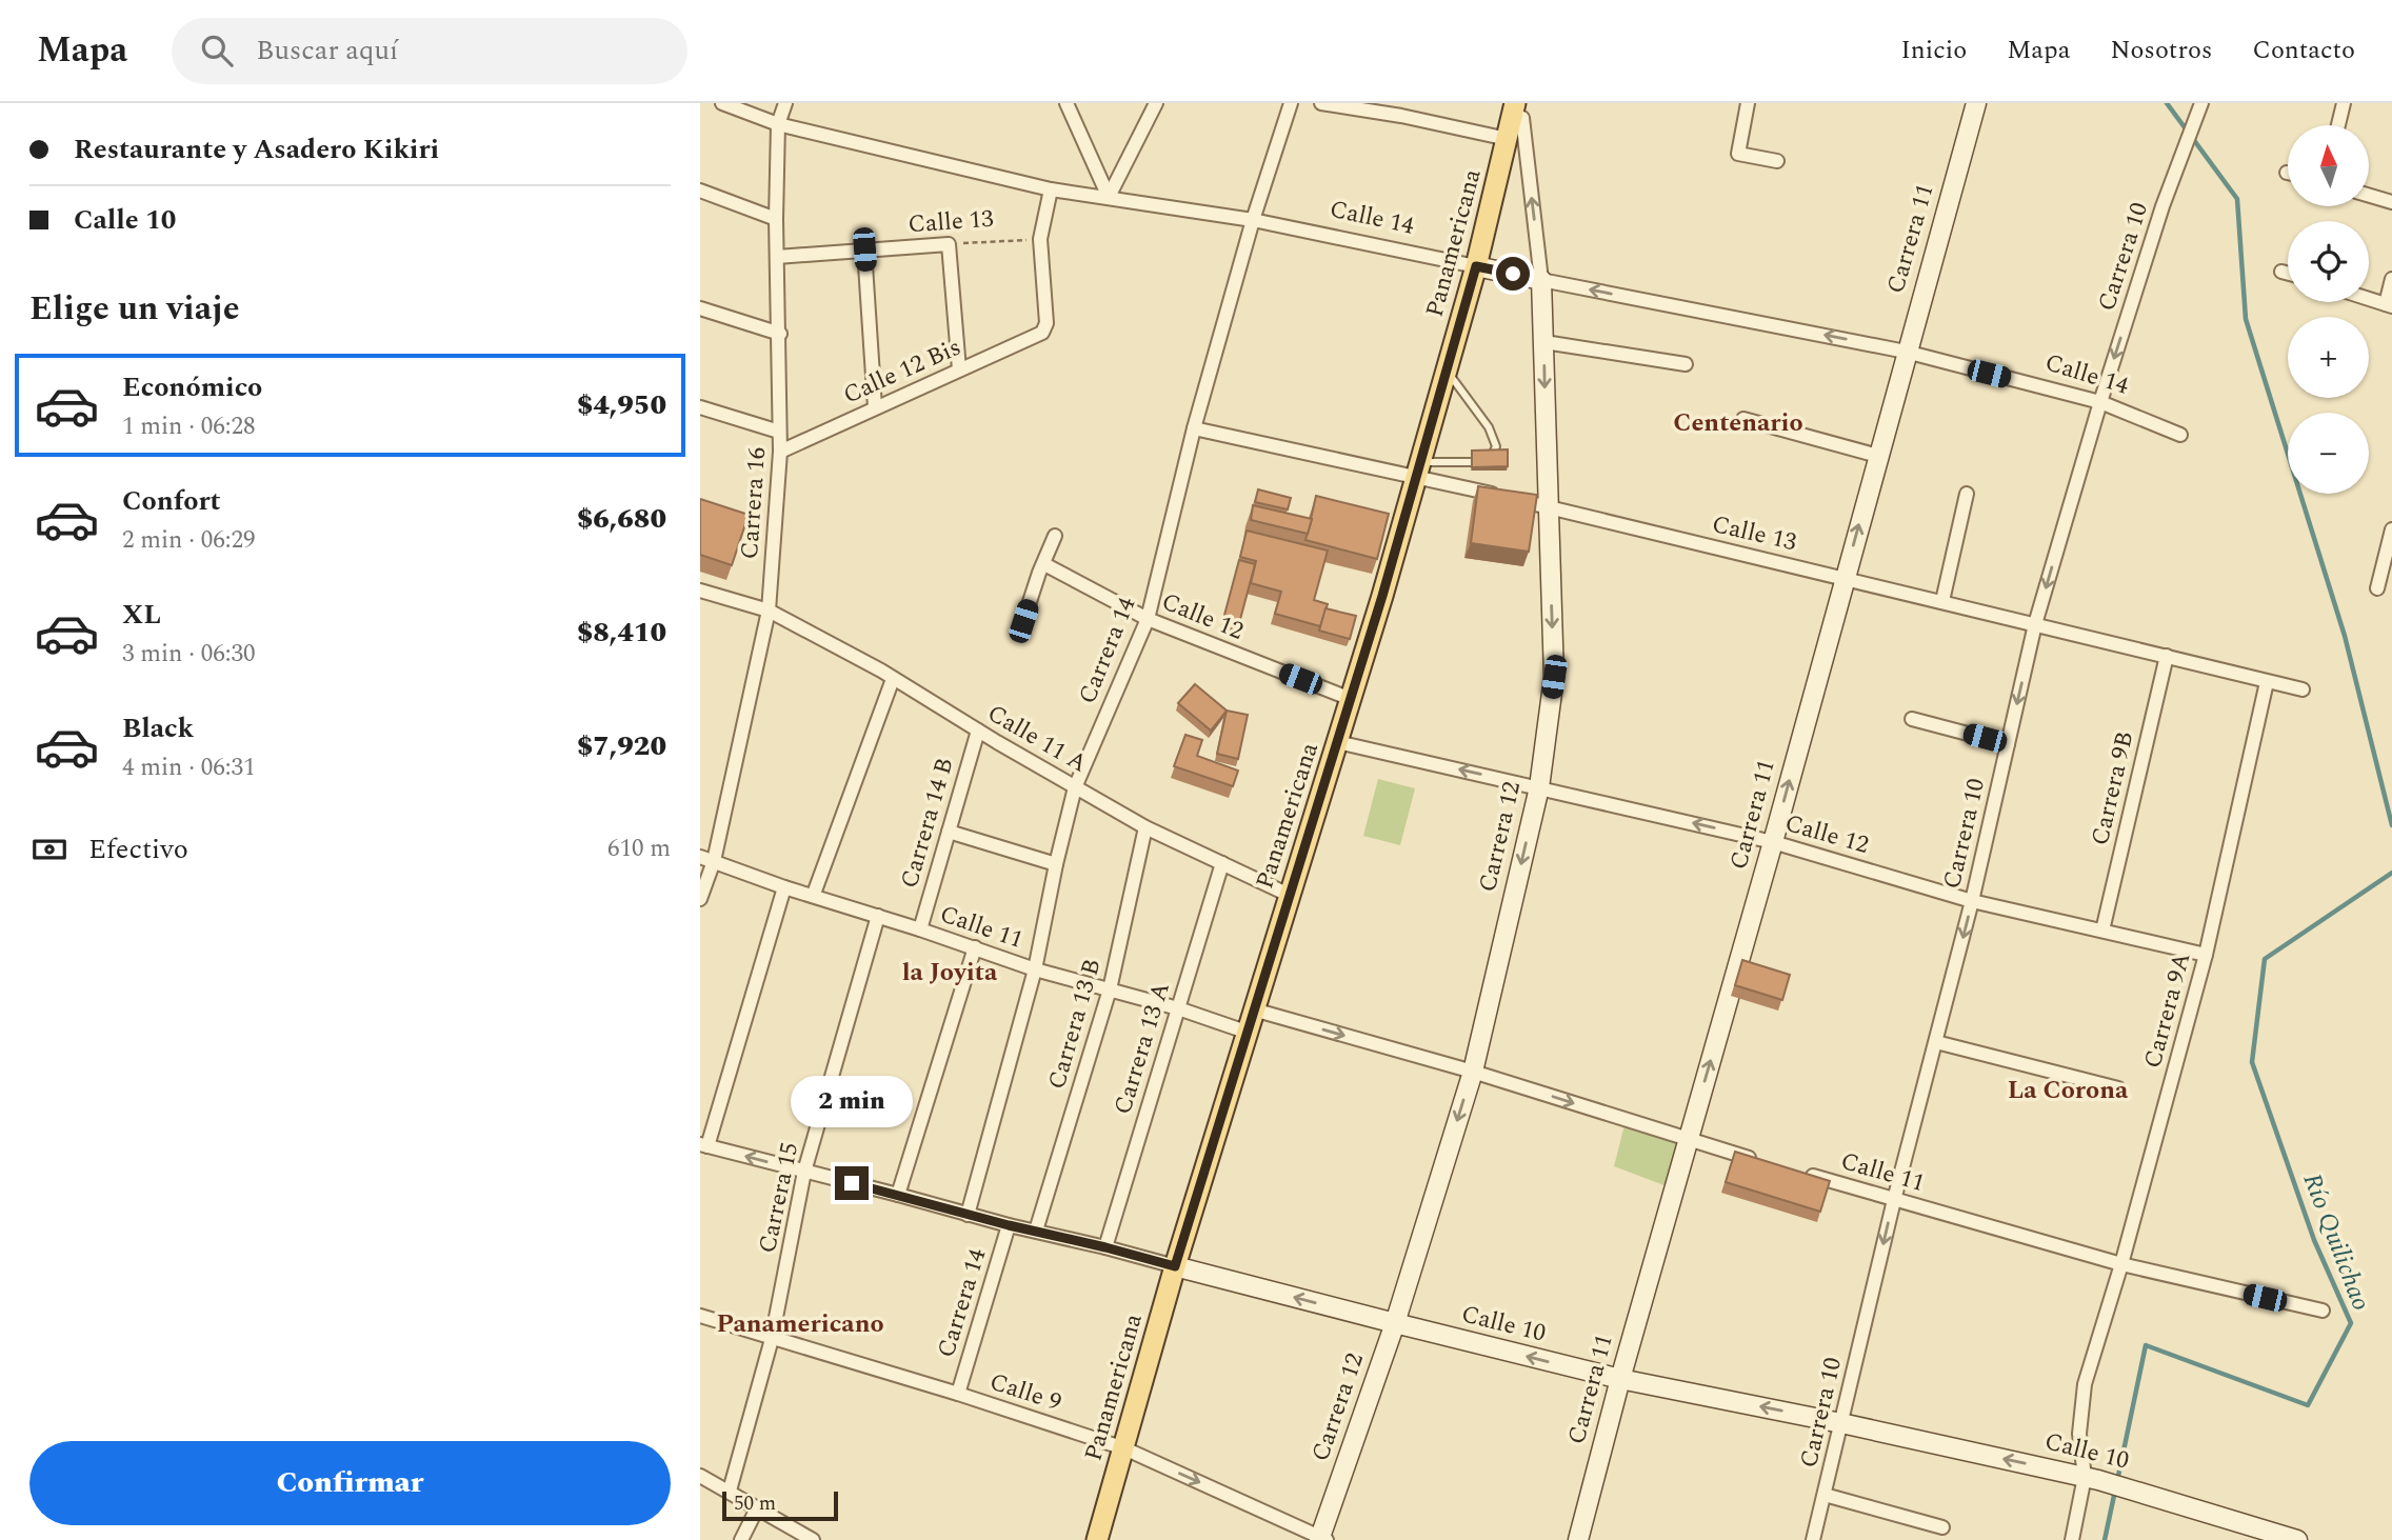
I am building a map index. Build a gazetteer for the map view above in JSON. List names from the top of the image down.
{
  "streets": {
    "main road": ["Panamericana"],
    "street": [
      "Calle 14",
      "Calle 13",
      "Carrera 11",
      "Carrera 10",
      "Calle 12 Bis",
      "Carrera 16",
      "Calle 12",
      "Carrera 14",
      "Calle 11 A",
      "Carrera 9B",
      "Carrera 14 B",
      "Carrera 12",
      "Calle 11",
      "Carrera 9A",
      "Carrera 13 B",
      "Carrera 13 A",
      "Carrera 15",
      "Calle 10",
      "Calle 9"
    ]
  },
  "crossings": [
    ["Calle 14", "Carrera 11"],
    ["Calle 14", "Panamericana"],
    ["Calle 14", "Carrera 10"],
    ["Calle 14", "Carrera 16"],
    ["Calle 14", "Carrera 14"],
    ["Calle 14", "Carrera 12"],
    ["Calle 13", "Carrera 11"],
    ["Calle 13", "Panamericana"],
    ["Calle 13", "Carrera 10"],
    ["Calle 13", "Calle 12 Bis"],
    ["Calle 13", "Carrera 16"],
    ["Calle 13", "Carrera 14"],
    ["Calle 13", "Carrera 9B"],
    ["Calle 13", "Carrera 12"],
    ["Calle 13", "Carrera 9A"],
    ["Carrera 11", "Calle 12"],
    ["Carrera 11", "Calle 10"],
    ["Panamericana", "Calle 12"],
    ["Panamericana", "Calle 11 A"],
    ["Panamericana", "Carrera 12"],
    ["Panamericana", "Calle 11"],
    ["Panamericana", "Calle 10"],
    ["Panamericana", "Calle 9"],
    ["Carrera 10", "Calle 12"],
    ["Carrera 10", "Calle 11"],
    ["Carrera 10", "Calle 10"],
    ["Calle 12 Bis", "Carrera 16"],
    ["Carrera 16", "Calle 11 A"],
    ["Carrera 16", "Calle 11"],
    ["Calle 12", "Carrera 14"],
    ["Calle 12", "Carrera 9B"],
    ["Calle 12", "Carrera 12"],
    ["Calle 12", "Carrera 9A"],
    ["Carrera 14", "Calle 11 A"],
    ["Carrera 14", "Calle 11"],
    ["Carrera 14", "Calle 10"],
    ["Carrera 14", "Calle 9"],
    ["Calle 11 A", "Carrera 14 B"],
    ["Calle 11 A", "Carrera 13 B"],
    ["Calle 11 A", "Carrera 13 A"],
    ["Carrera 14 B", "Calle 11"],
    ["Carrera 12", "Calle 10"],
    ["Carrera 12", "Calle 9"],
    ["Calle 11", "Carrera 9A"],
    ["Calle 11", "Carrera 13 B"],
    ["Calle 11", "Carrera 13 A"],
    ["Calle 11", "Carrera 15"],
    ["Carrera 9A", "Calle 10"],
    ["Carrera 13 B", "Calle 10"],
    ["Carrera 13 A", "Calle 10"],
    ["Carrera 15", "Calle 10"],
    ["Carrera 15", "Calle 9"]
  ],
  "one_way": [
    "Carrera 11",
    "Carrera 10",
    "Calle 12",
    "Calle 10"
  ],
  "districts": [
    "Centenario",
    "la Joyita",
    "La Corona",
    "Panamericano"
  ],
  "water": ["Río Quilichao"],
  "scale_bar": "50 m",
  "north": "top",
  "page": {
    "header": "Mapa",
    "search": "Buscar aquí",
    "nav": [
      "Inicio",
      "Mapa",
      "Nosotros",
      "Contacto"
    ],
    "banner": ["Restaurante y Asadero Kikiri", "Calle 10"],
    "map_buttons": ["+", "−"],
    "heading": "Elige un viaje",
    "list": [
      {
        "name": "Económico",
        "note": "1 min · 06:28",
        "value": "$4,950"
      },
      {
        "name": "Confort",
        "note": "2 min · 06:29",
        "value": "$6,680"
      },
      {
        "name": "XL",
        "note": "3 min · 06:30",
        "value": "$8,410"
      },
      {
        "name": "Black",
        "note": "4 min · 06:31",
        "value": "$7,920"
      }
    ],
    "pay": ["Efectivo", "610 m"],
    "bubble": "2 min",
    "buttons": "Confirmar",
    "scale": "50 m"
  }
}
